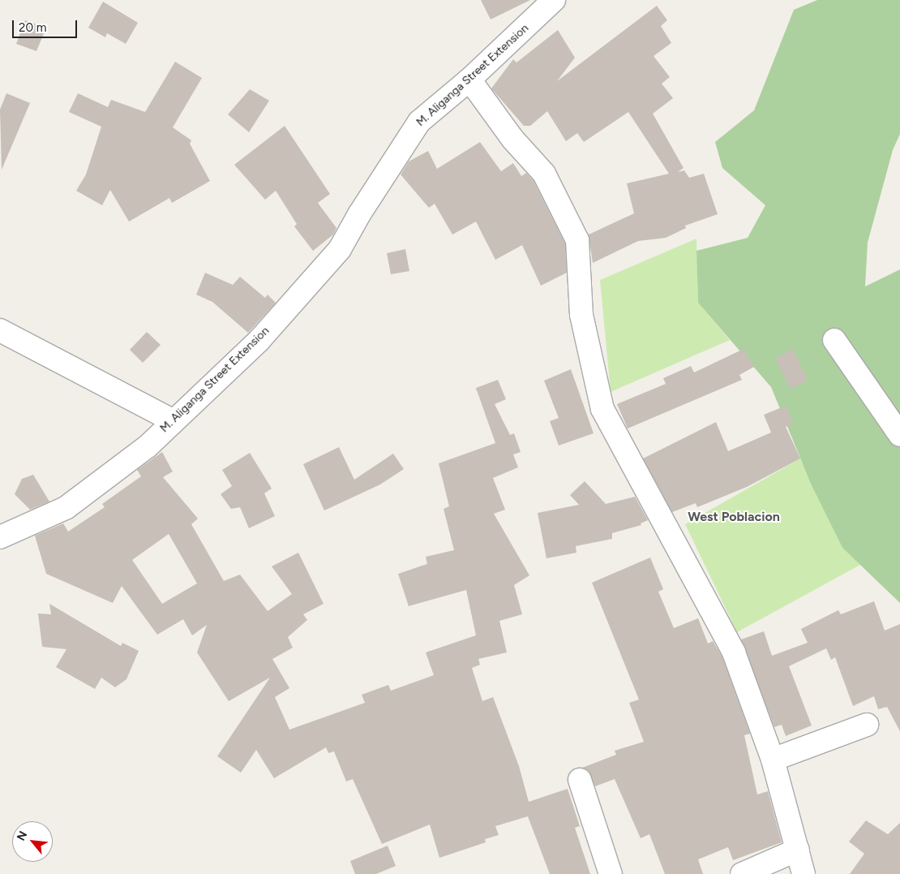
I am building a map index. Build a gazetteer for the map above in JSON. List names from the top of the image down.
{
  "streets": {
    "street": ["M. Aliganga Street Extension"]
  },
  "districts": ["West Poblacion"],
  "scale_bar": "20 m",
  "north": "top left"
}
